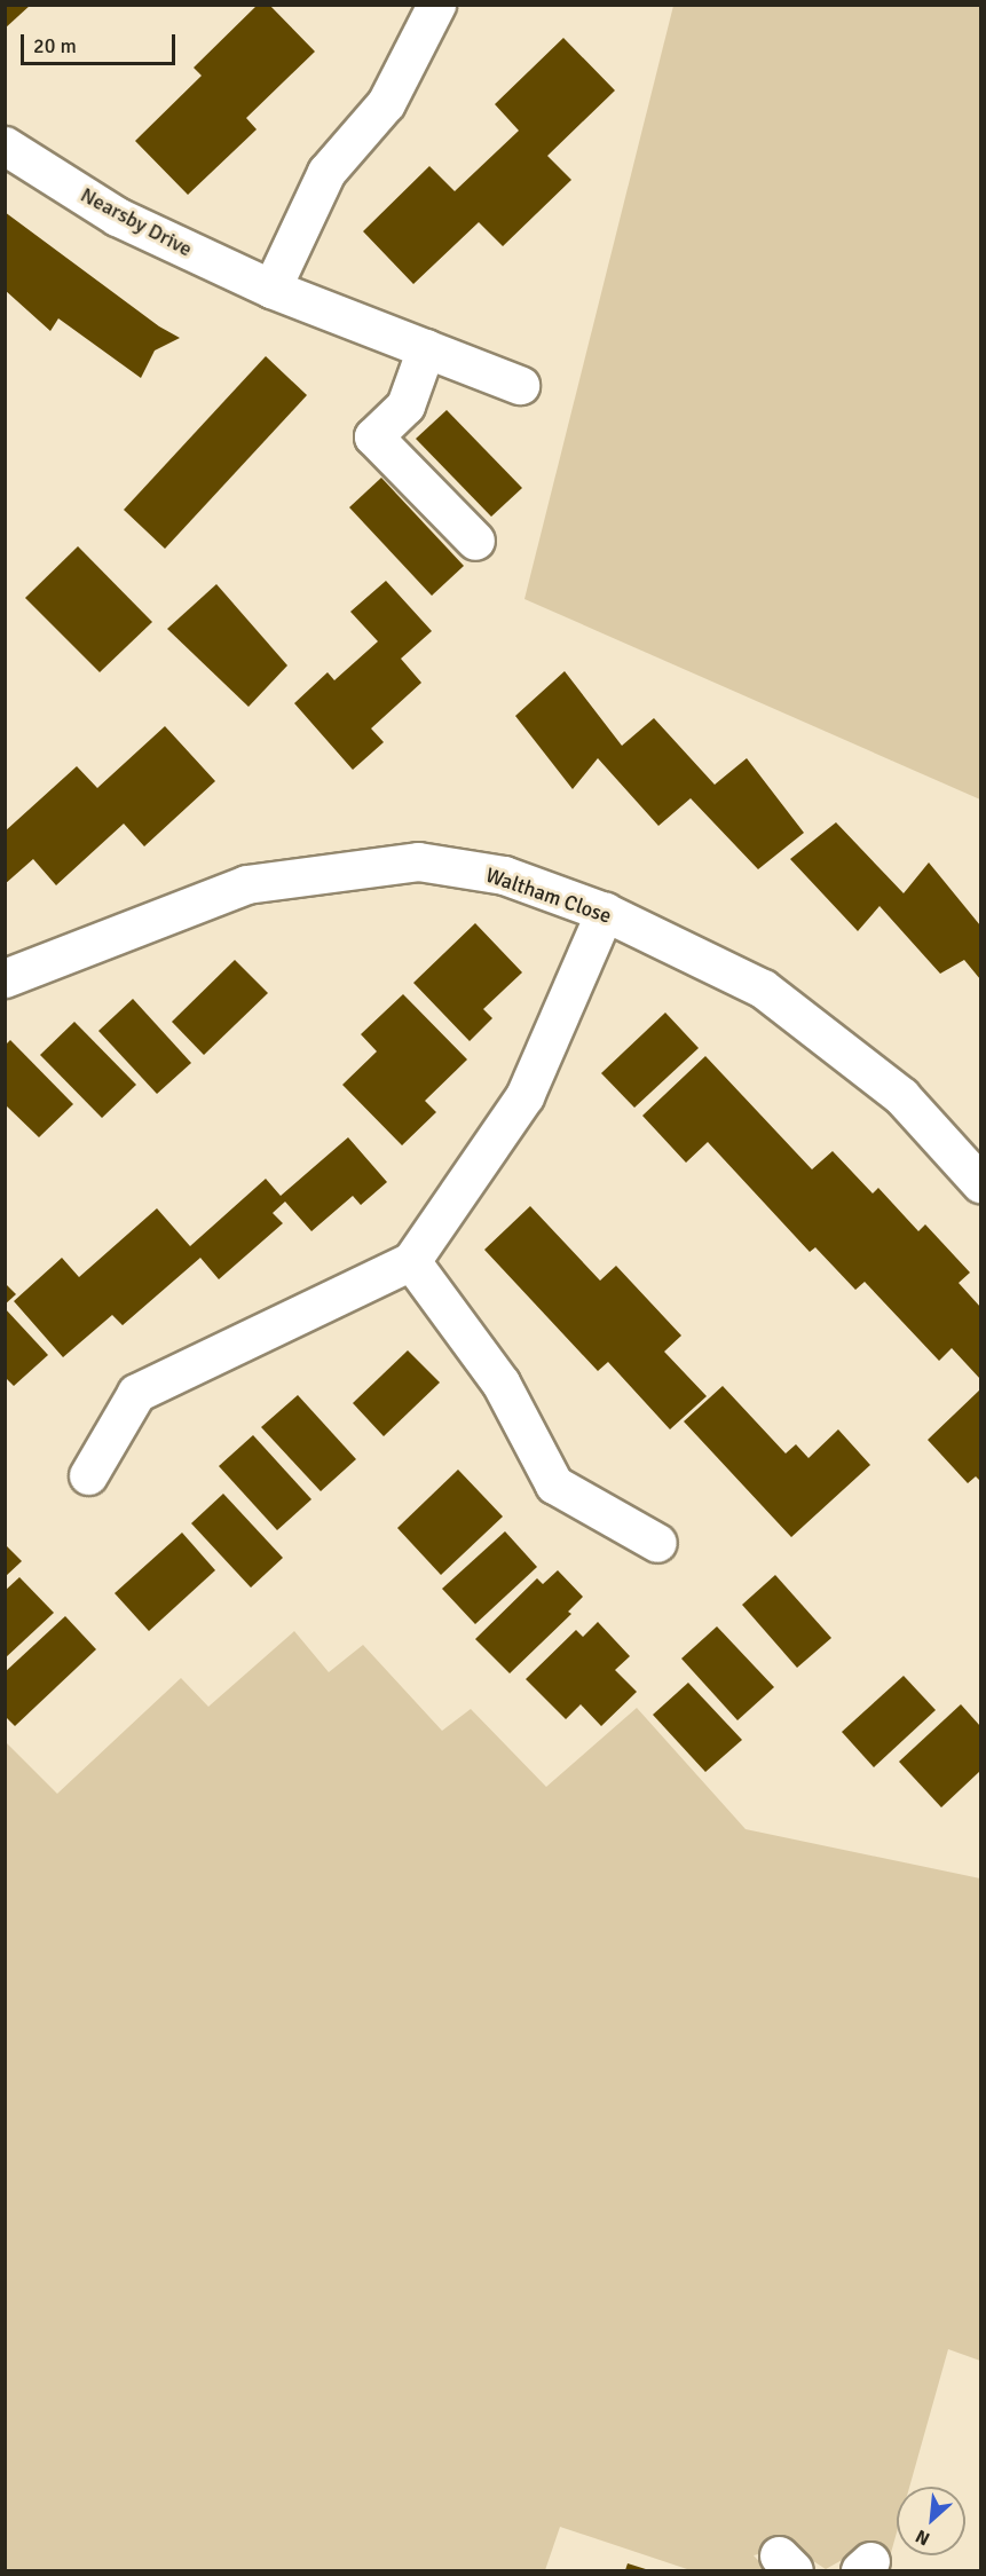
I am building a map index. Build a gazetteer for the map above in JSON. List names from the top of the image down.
{
  "streets": {
    "street": ["Nearsby Drive", "Waltham Close"]
  },
  "scale_bar": "20 m",
  "north": "bottom left"
}
